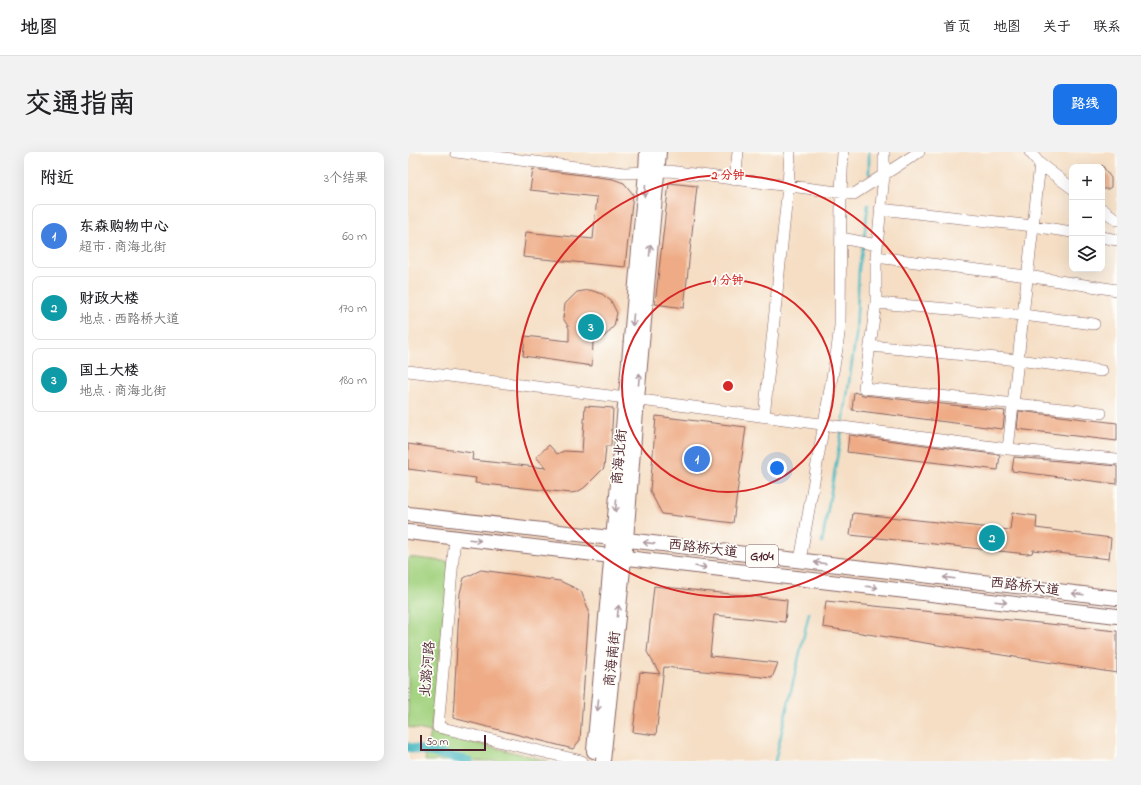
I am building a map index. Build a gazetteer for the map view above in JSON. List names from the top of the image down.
{
  "streets": {
    "main road": [
      "商海北街",
      "西路桥大道",
      "G104",
      "商海南街"
    ],
    "street": ["北潞河路"]
  },
  "crossings": [
    ["商海北街", "西路桥大道"],
    ["商海北街", "商海南街"],
    ["西路桥大道", "商海南街"],
    ["西路桥大道", "北潞河路"]
  ],
  "one_way": ["商海南街"],
  "scale_bar": "50 m",
  "page": {
    "header": "地图",
    "nav": [
      "首页",
      "地图",
      "关于",
      "联系"
    ],
    "title": "交通指南",
    "buttons": "路线",
    "heading": ["附近", "3个结果"],
    "map_buttons": ["+", "−"],
    "list": [
      {
        "mark": "1",
        "name": "东森购物中心",
        "note": "超市 · 商海北街",
        "value": "60 m"
      },
      {
        "mark": "2",
        "name": "财政大楼",
        "note": "地点 · 西路桥大道",
        "value": "170 m"
      },
      {
        "mark": "3",
        "name": "国土大楼",
        "note": "地点 · 商海北街",
        "value": "180 m"
      }
    ],
    "pins": ["3", "1", "2"],
    "scale": "50 m"
  },
  "rings": ["2 分钟", "1 分钟"]
}
